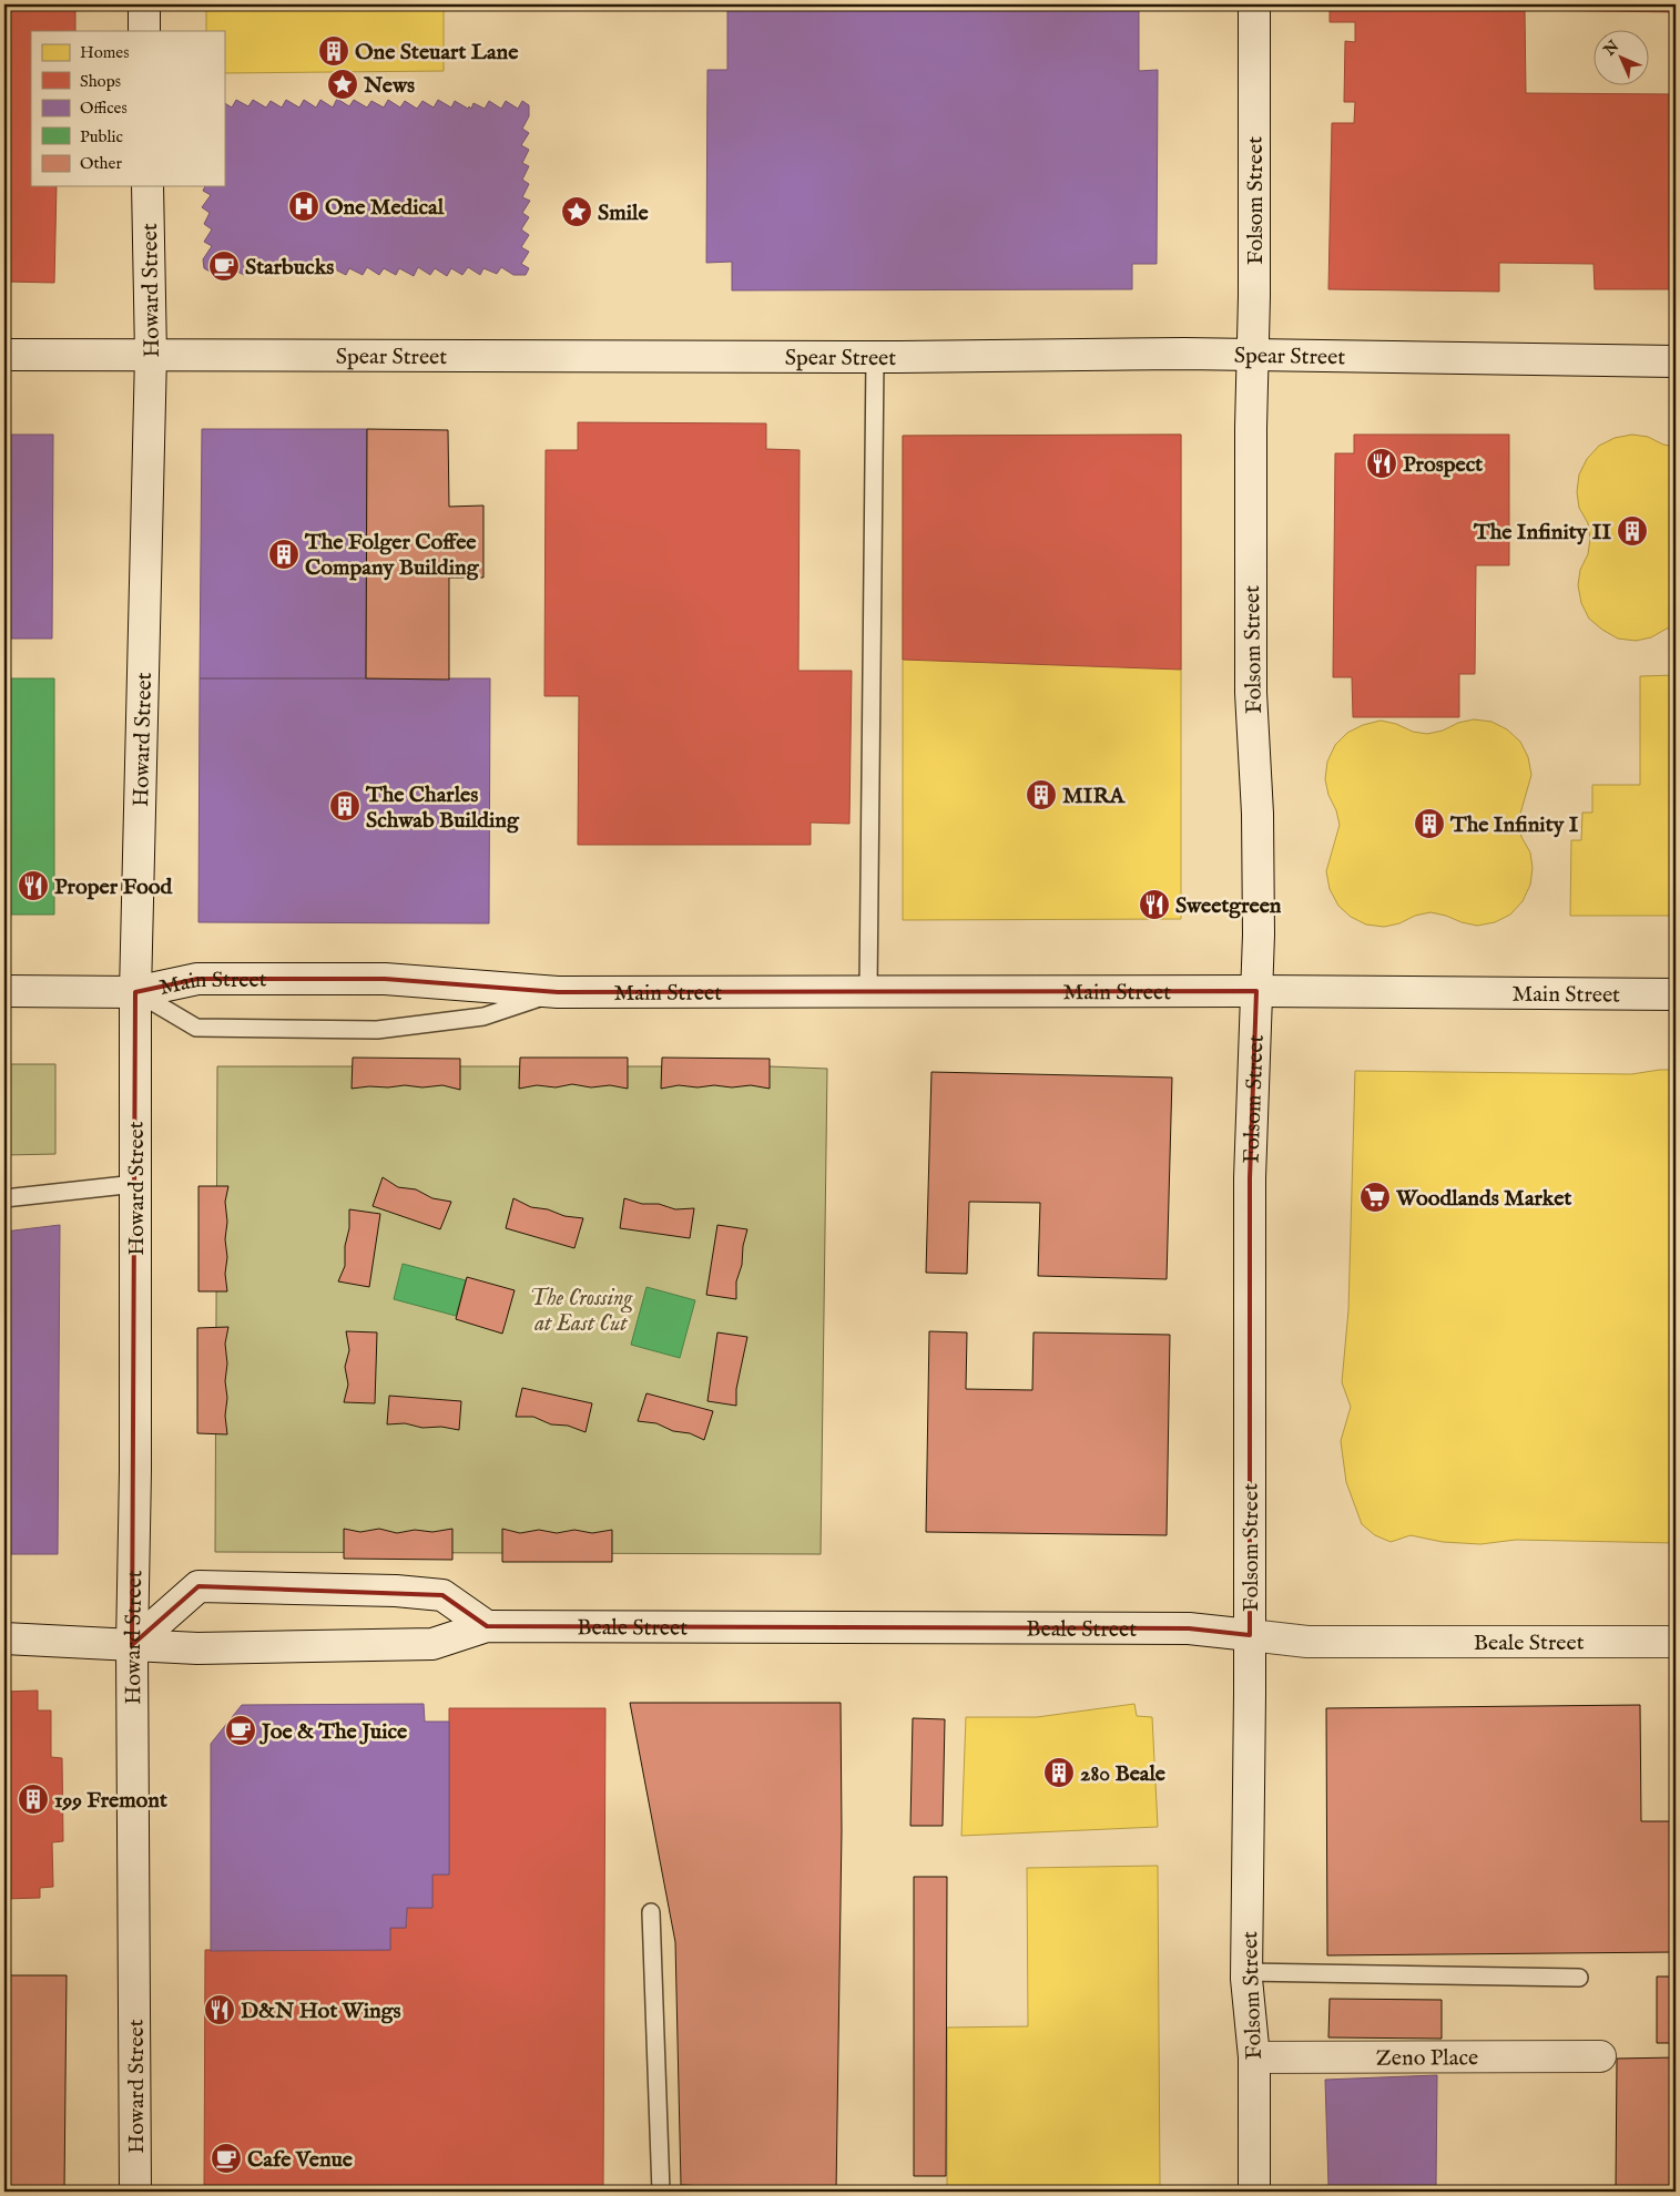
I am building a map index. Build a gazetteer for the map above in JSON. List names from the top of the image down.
{
  "streets": {
    "street": [
      "Folsom Street",
      "Howard Street",
      "Spear Street",
      "Main Street",
      "Beale Street",
      "Zeno Place"
    ]
  },
  "crossings": [
    ["Folsom Street", "Spear Street"],
    ["Folsom Street", "Main Street"],
    ["Folsom Street", "Beale Street"],
    ["Folsom Street", "Zeno Place"],
    ["Howard Street", "Spear Street"],
    ["Howard Street", "Main Street"],
    ["Howard Street", "Beale Street"]
  ],
  "parks": ["The Crossing at East Cut"],
  "places": {
    "building": [
      "One Steuart Lane",
      "The Infinity II",
      "The Folger Coffee Company Building",
      "MIRA",
      "The Charles Schwab Building",
      "The Infinity I",
      "280 Beale",
      "199 Fremont"
    ],
    "place": ["News", "Smile"],
    "hospital": ["One Medical"],
    "cafe": ["Starbucks", "Joe & The Juice", "Cafe Venue"],
    "restaurant": [
      "Prospect",
      "Proper Food",
      "Sweetgreen",
      "D&N Hot Wings"
    ],
    "supermarket": ["Woodlands Market"]
  },
  "legend": [
    "Homes",
    "Shops",
    "Offices",
    "Public",
    "Other"
  ],
  "north": "top left"
}
